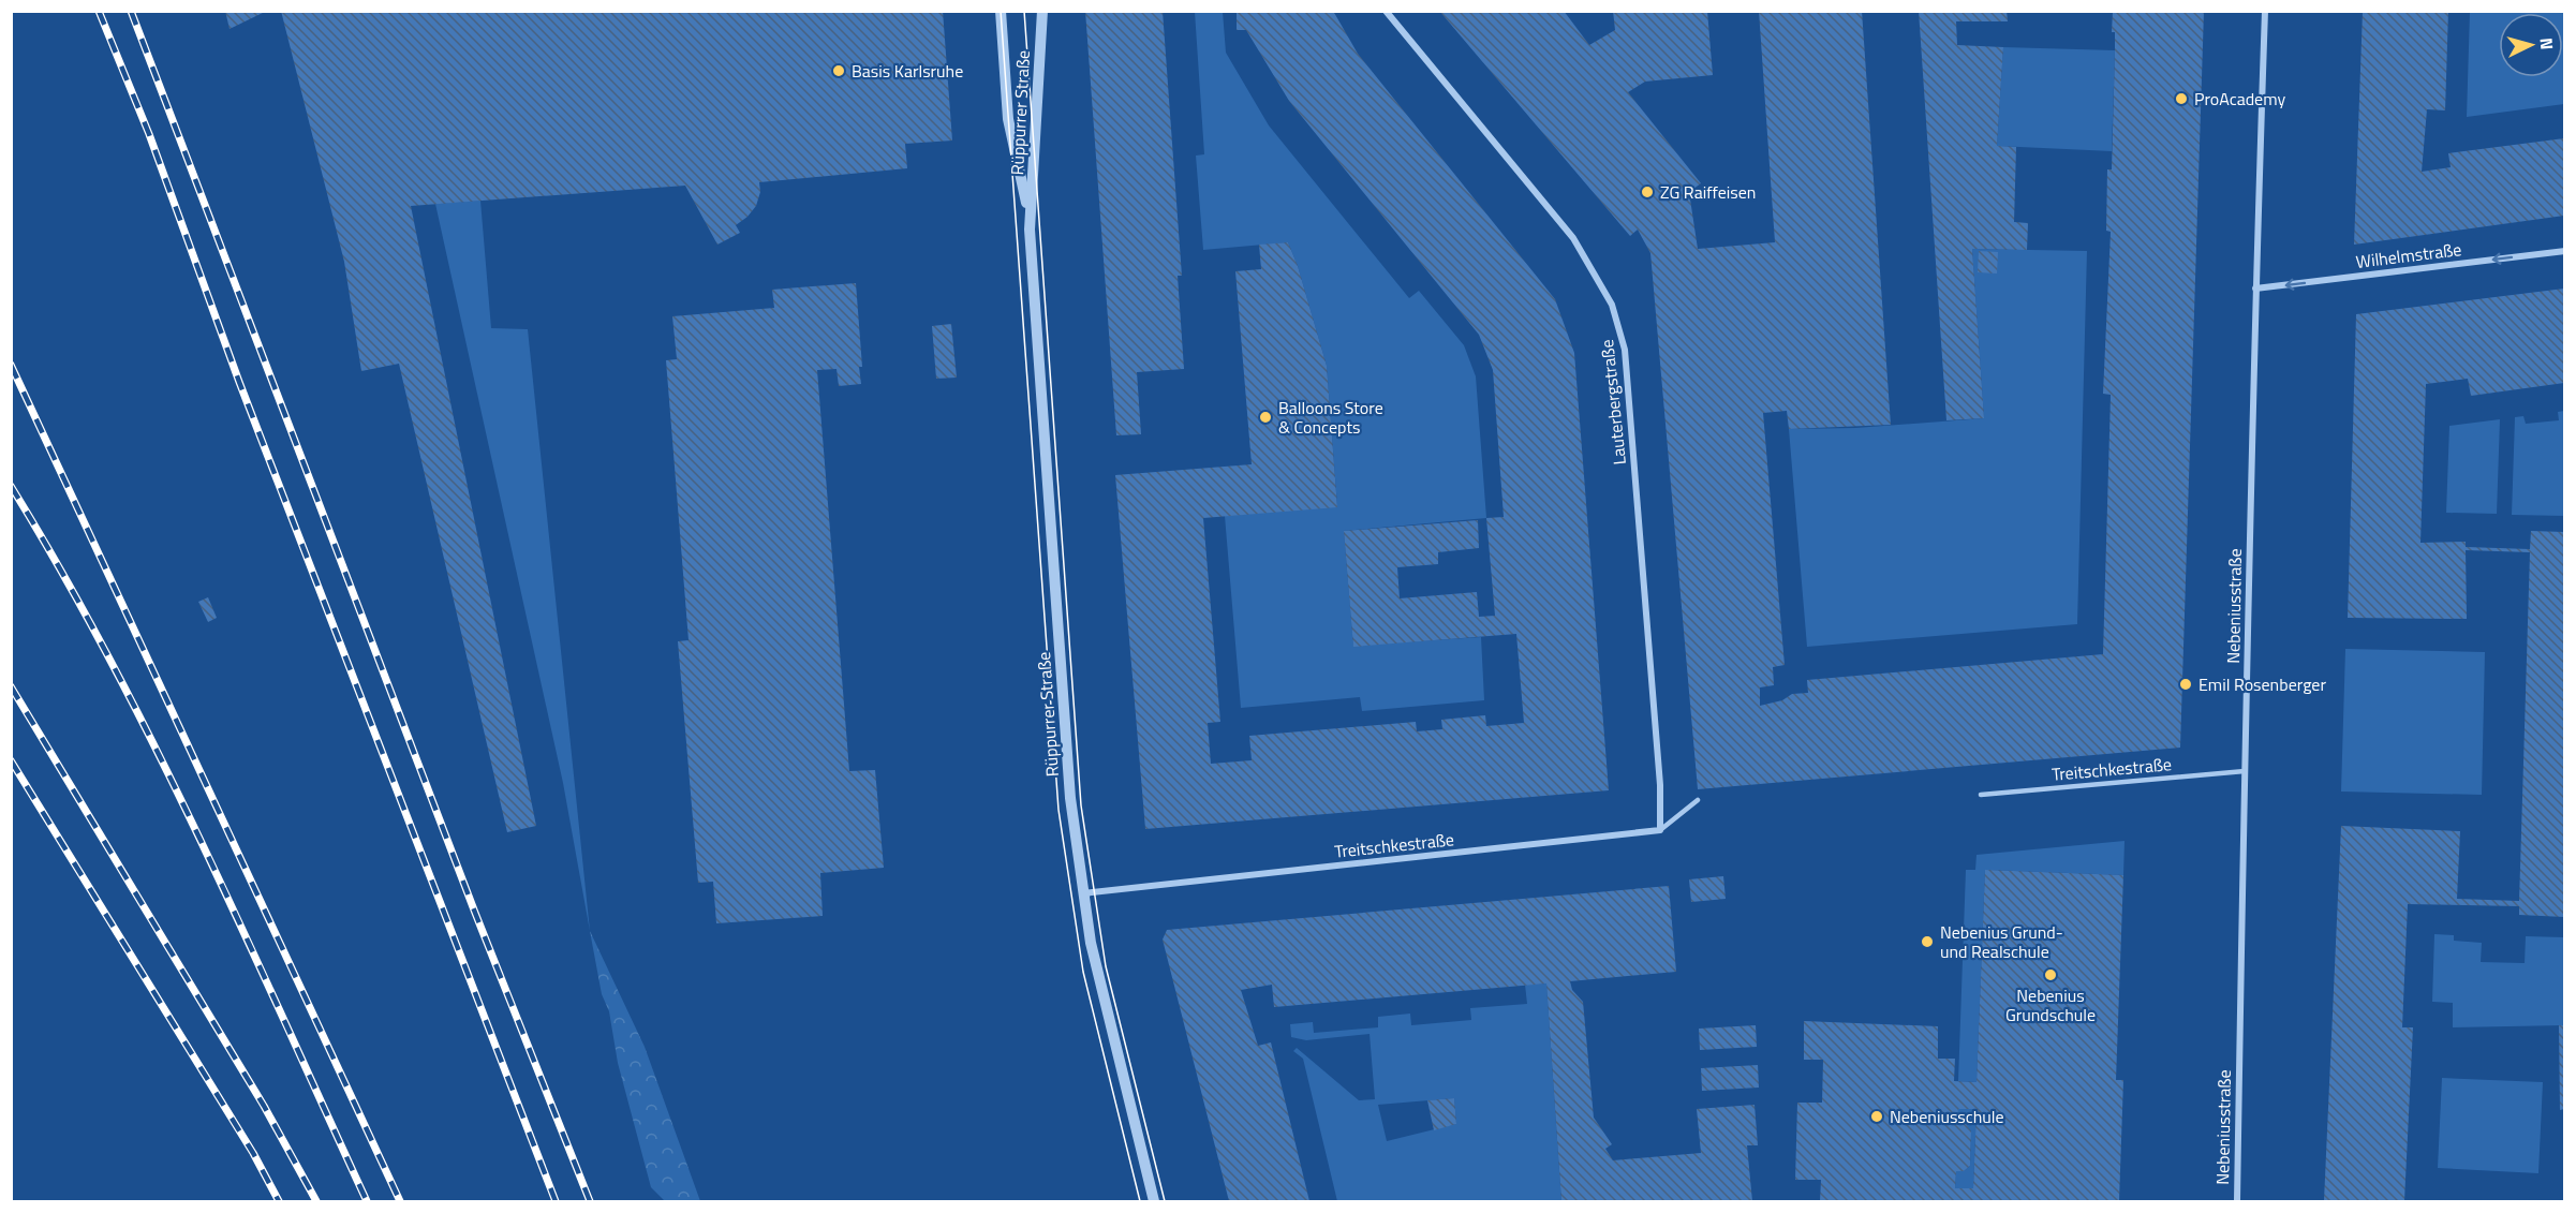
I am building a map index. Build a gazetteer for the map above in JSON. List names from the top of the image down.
{
  "streets": {
    "street": [
      "Rüppurrer Straße",
      "Wilhelmstraße",
      "Lauterbergstraße",
      "Nebeniusstraße",
      "Treitschkestraße"
    ]
  },
  "crossings": [
    ["Rüppurrer Straße", "Treitschkestraße"],
    ["Wilhelmstraße", "Nebeniusstraße"],
    ["Lauterbergstraße", "Treitschkestraße"],
    ["Nebeniusstraße", "Treitschkestraße"]
  ],
  "one_way": ["Wilhelmstraße"],
  "places": [
    "Basis Karlsruhe",
    "ProAcademy",
    "ZG Raiffeisen",
    "Balloons Store & Concepts",
    "Emil Rosenberger",
    "Nebenius Grund- und Realschule",
    "Nebenius Grundschule",
    "Nebeniusschule"
  ],
  "north": "right"
}
